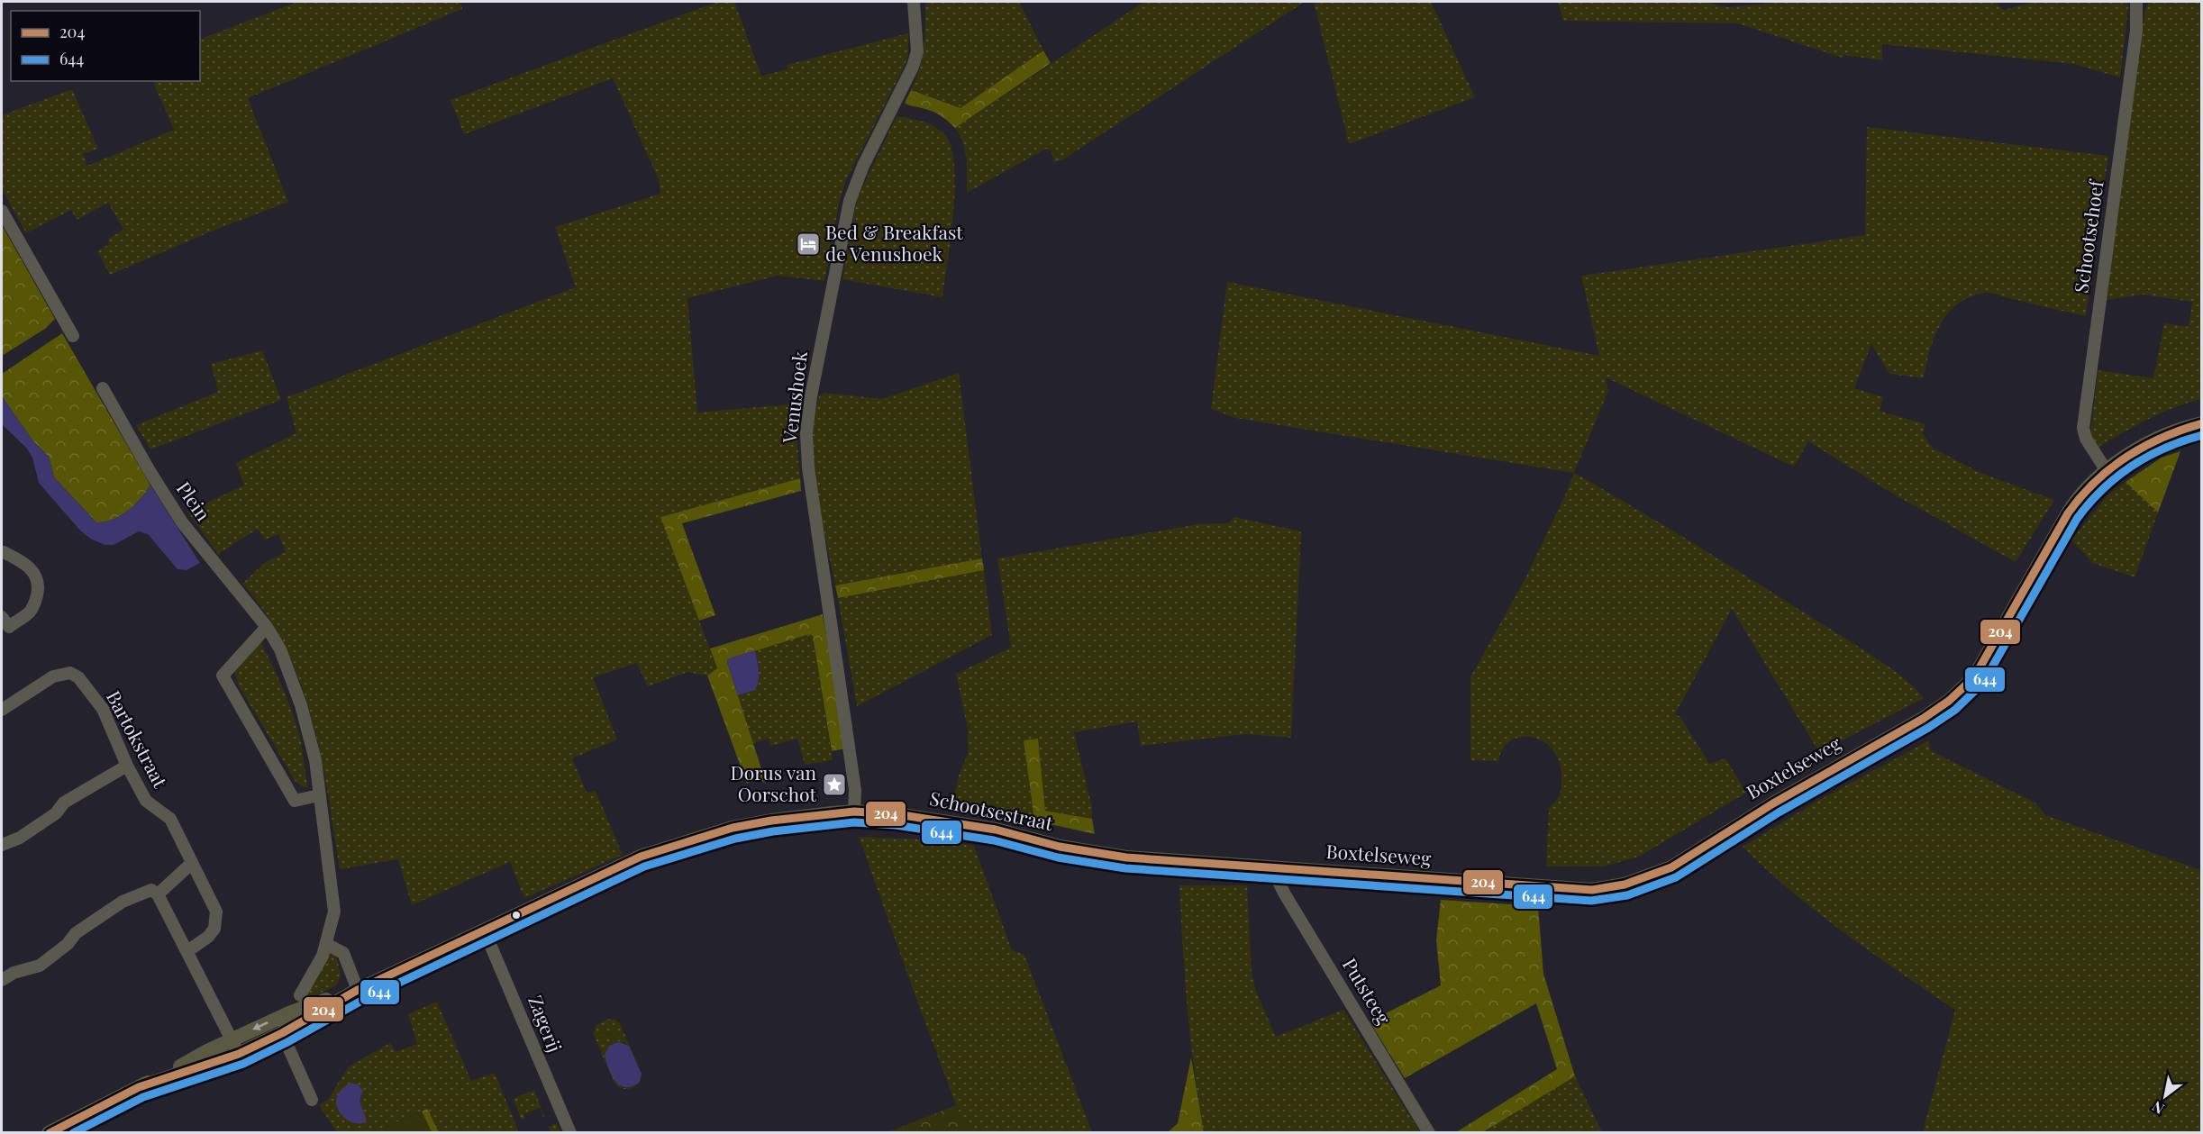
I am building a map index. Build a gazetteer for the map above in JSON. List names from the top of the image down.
{
  "streets": {
    "main road": ["Boxtelseweg", "Schootsestraat"],
    "street": [
      "Schootsehoef",
      "Venushoek",
      "Plein",
      "Bartokstraat",
      "Putsteeg",
      "Zagerij"
    ]
  },
  "crossings": [
    ["Schootsehoef", "Boxtelseweg"],
    ["Venushoek", "Schootsestraat"],
    ["Boxtelseweg", "Schootsestraat"],
    ["Boxtelseweg", "Putsteeg"],
    ["Schootsestraat", "Putsteeg"],
    ["Schootsestraat", "Zagerij"]
  ],
  "places": {
    "hotel": ["Bed & Breakfast de Venushoek"],
    "place": ["Dorus van Oorschot"]
  },
  "lines": ["transit line 204", "transit line 644"],
  "legend": ["204", "644"],
  "north": "bottom left"
}
